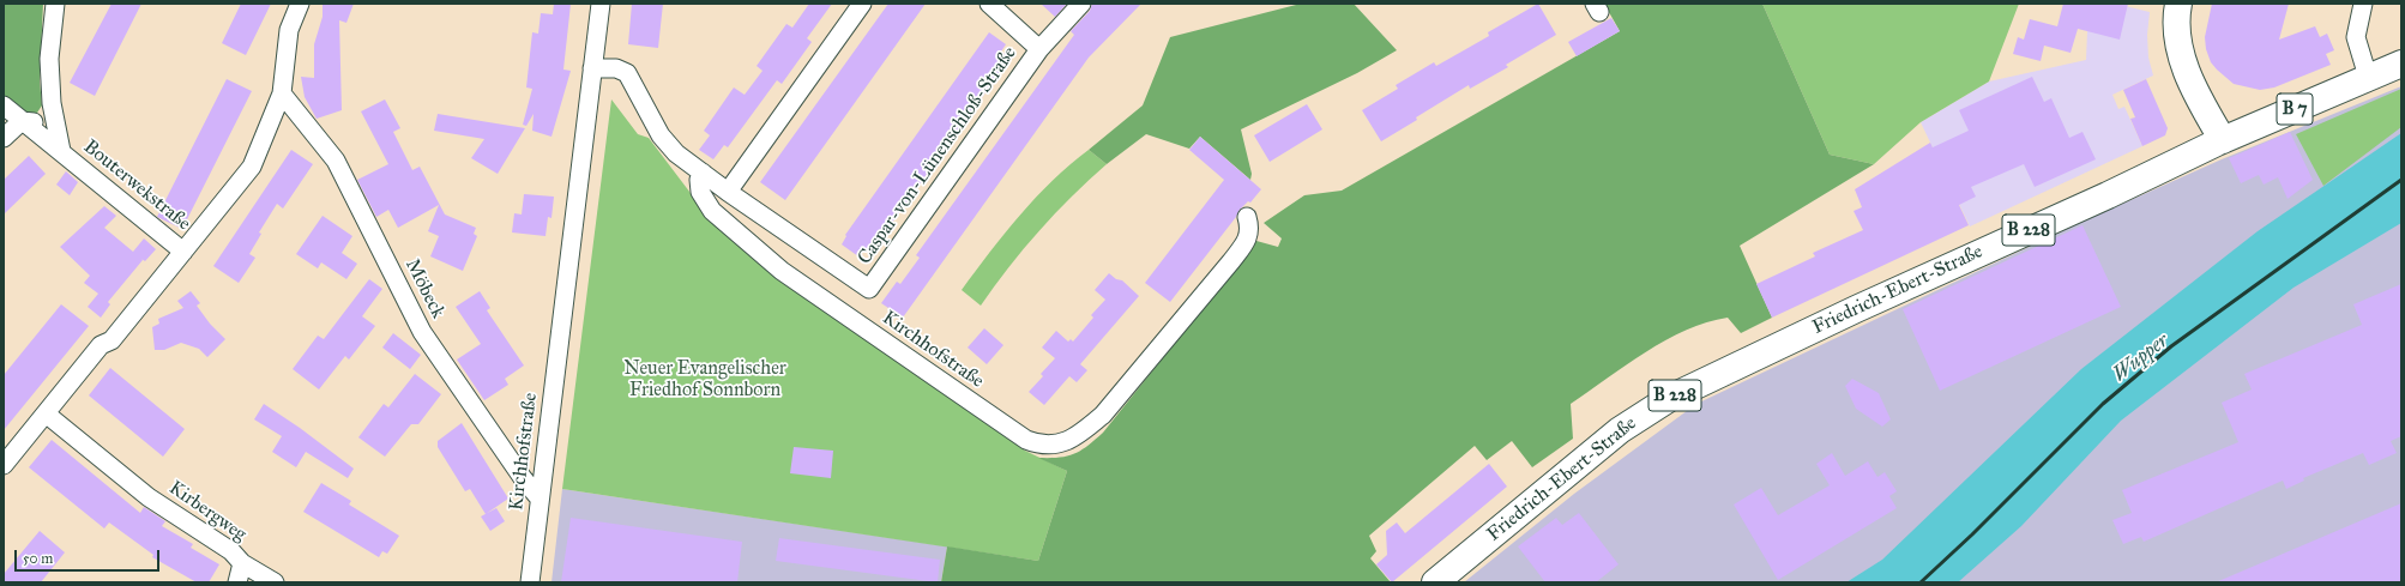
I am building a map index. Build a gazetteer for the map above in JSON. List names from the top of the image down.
{
  "streets": {
    "main road": ["B 7", "B 228", "Friedrich-Ebert-Straße"],
    "street": [
      "Caspar-von-Lünenschloß-Straße",
      "Bouterwekstraße",
      "Möbeck",
      "Kirchhofstraße",
      "Kirbergweg"
    ]
  },
  "crossings": [
    ["Caspar-von-Lünenschloß-Straße", "Kirchhofstraße"],
    ["Möbeck", "Kirchhofstraße"]
  ],
  "water": ["Wupper"],
  "parks": ["Neuer Evangelischer Friedhof Sonnborn"],
  "scale_bar": "50 m"
}
